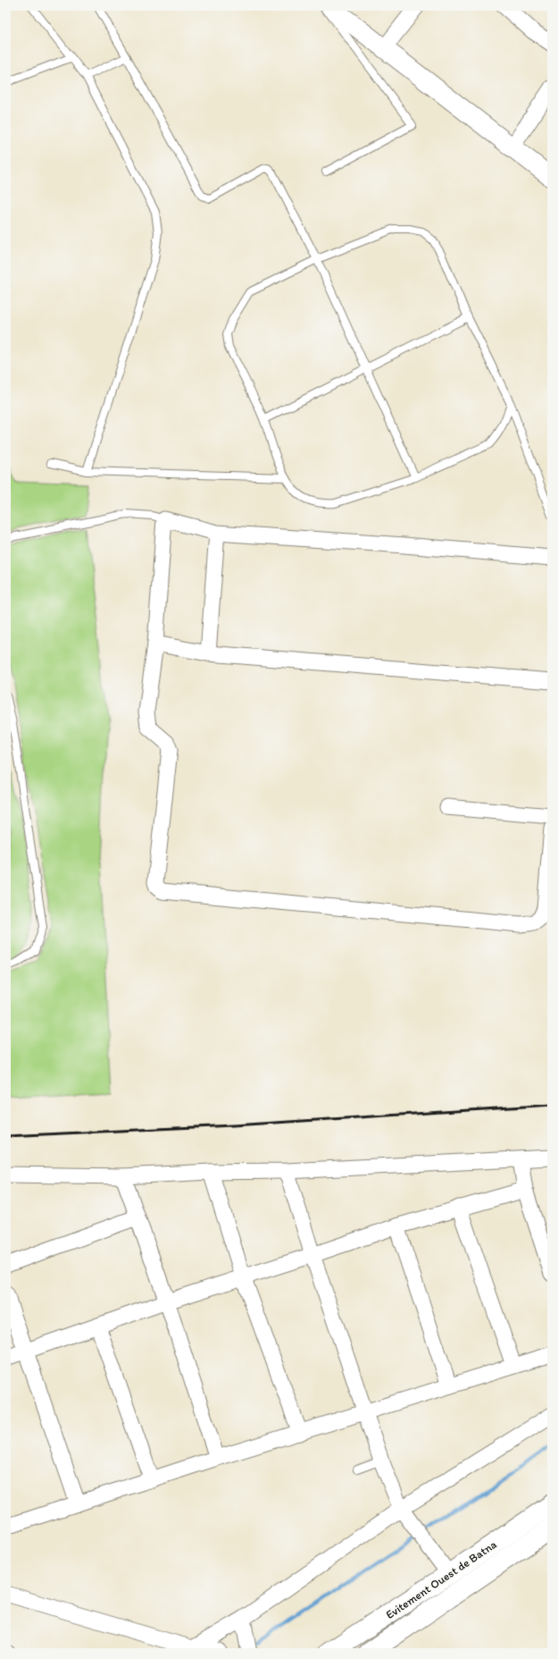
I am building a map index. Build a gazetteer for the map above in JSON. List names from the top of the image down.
{
  "streets": {
    "highway": ["Evitement Ouest de Batna"]
  }
}
